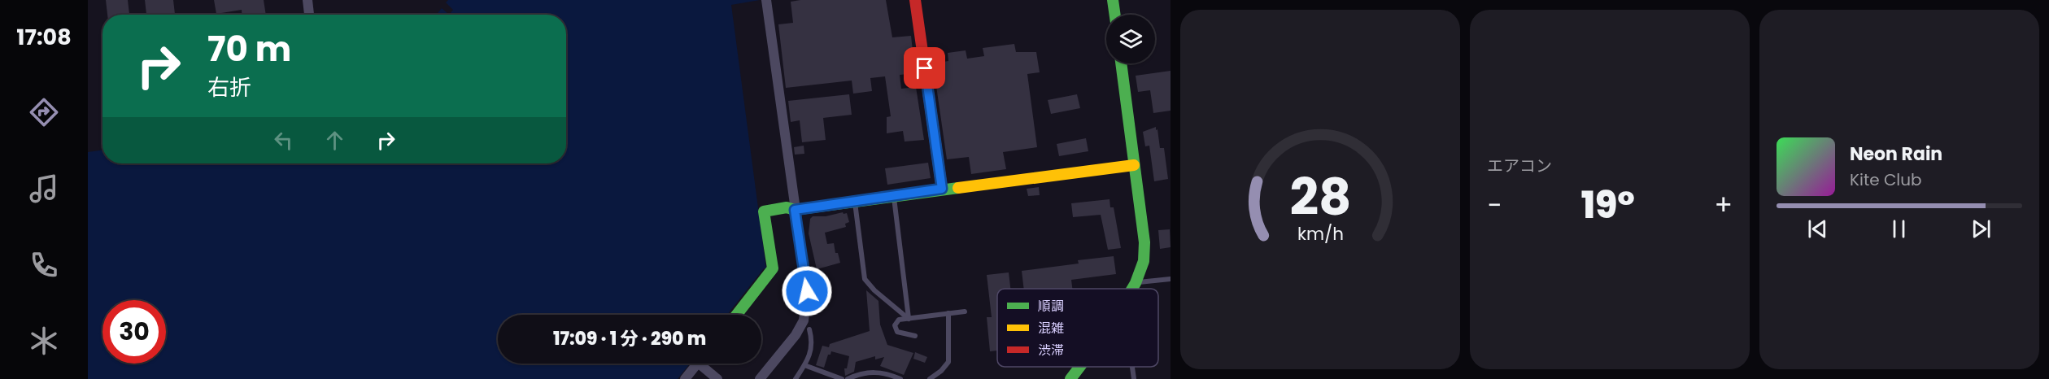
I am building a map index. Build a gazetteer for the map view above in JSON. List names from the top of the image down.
{
  "legend": ["順調", "混雑", "渋滞"],
  "page": {
    "tabs": "17:08",
    "tile": "エアコン",
    "turn": ["70 m", "右折"],
    "song": ["Neon Rain", "Kite Club"],
    "heat": ["−", "19°", "+"],
    "limit": "30",
    "trip": "17:09 · 1 分 · 290 m",
    "gauge": ["28", "km/h"]
  }
}
